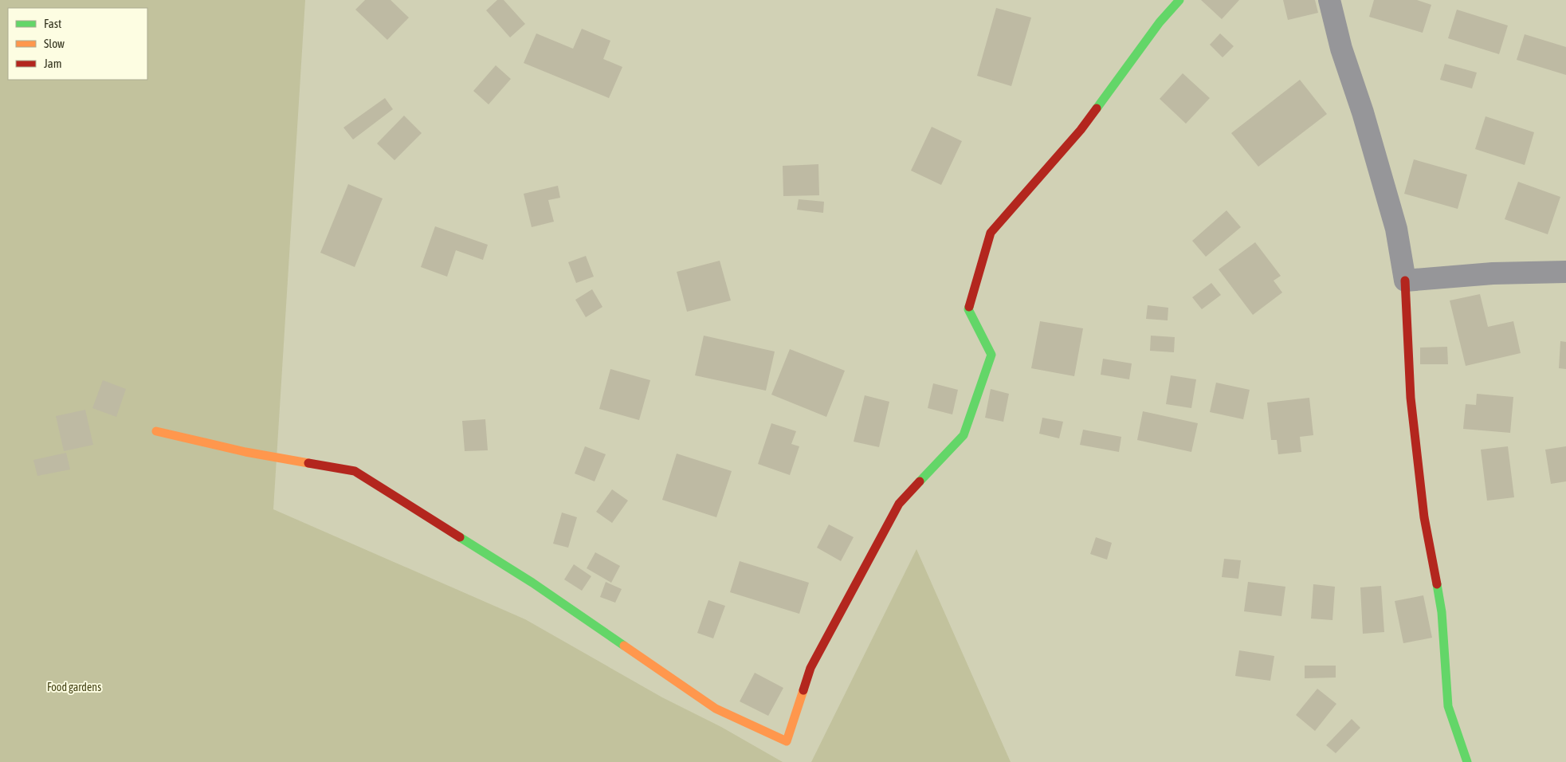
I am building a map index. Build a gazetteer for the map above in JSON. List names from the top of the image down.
{
  "parks": ["Food gardens"],
  "legend": ["Fast", "Slow", "Jam"]
}
